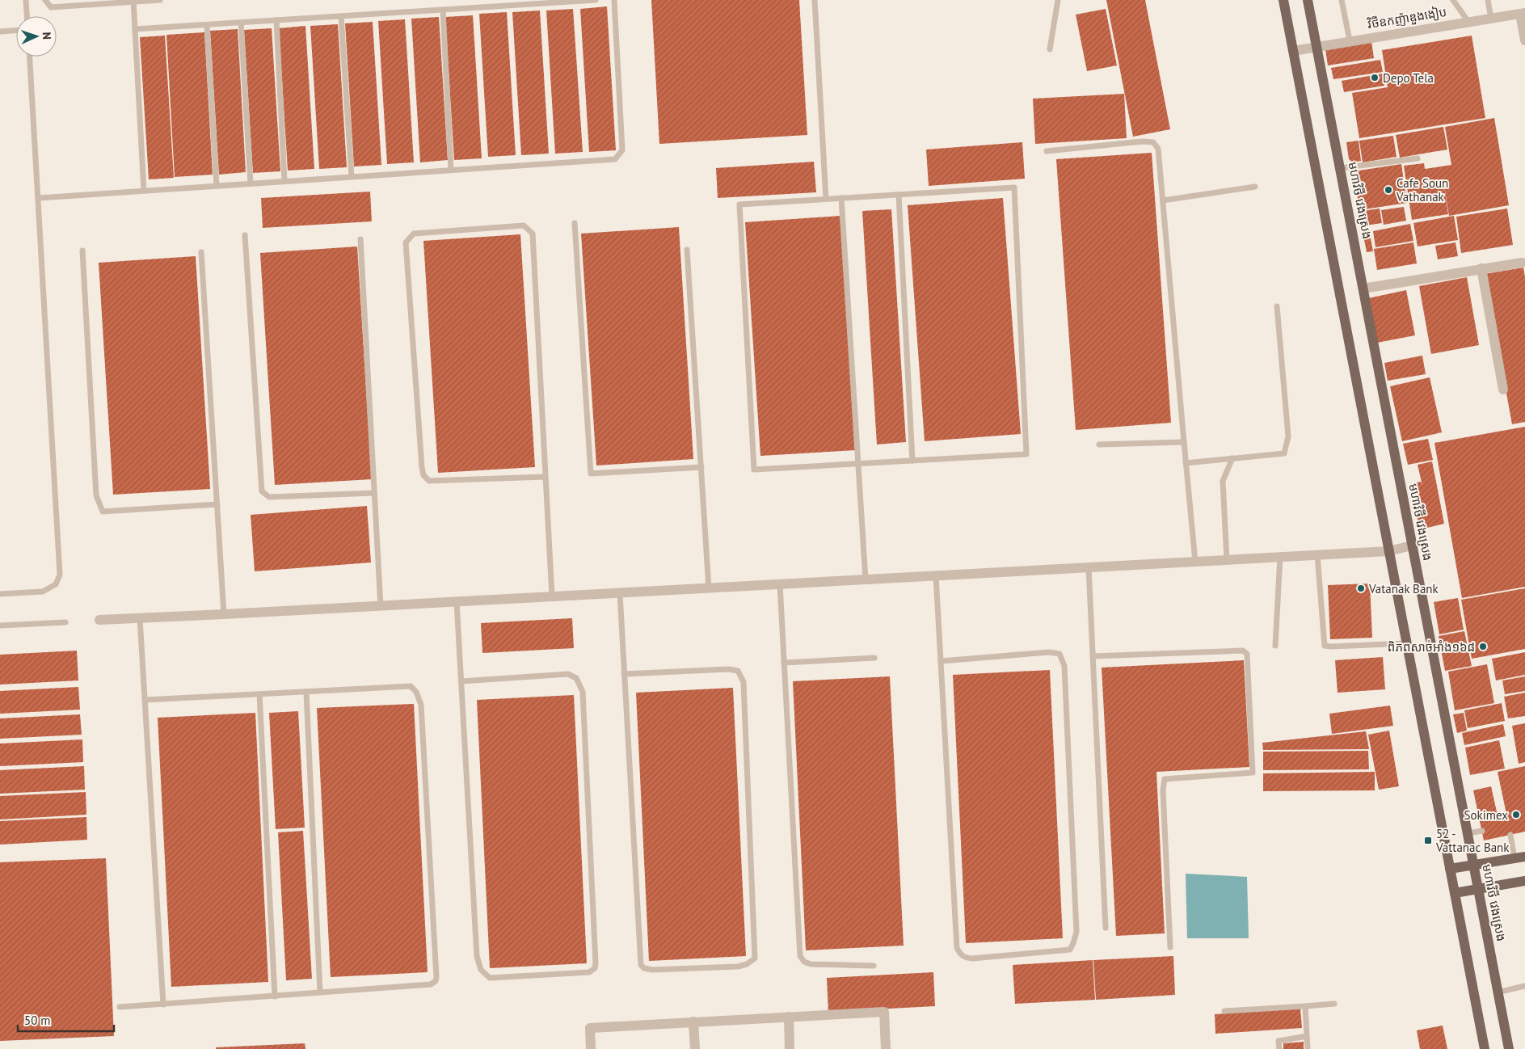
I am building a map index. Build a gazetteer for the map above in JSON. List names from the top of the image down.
{
  "streets": {
    "main road": ["មហាវិថី វេងស្រេង"],
    "street": ["វិថីឧកញ៉ាឌួងងៀប"]
  },
  "crossings": [
    ["វិថីឧកញ៉ាឌួងងៀប", "មហាវិថី វេងស្រេង"]
  ],
  "places": {
    "other": [
      "Depo Tela",
      "Cafe Soun Vathanak",
      "Vatanak Bank",
      "ពិភពសាច់អាំង១៦៨",
      "Sokimex"
    ],
    "transit": ["52 - Vattanac Bank"]
  },
  "scale_bar": "50 m",
  "north": "right"
}
